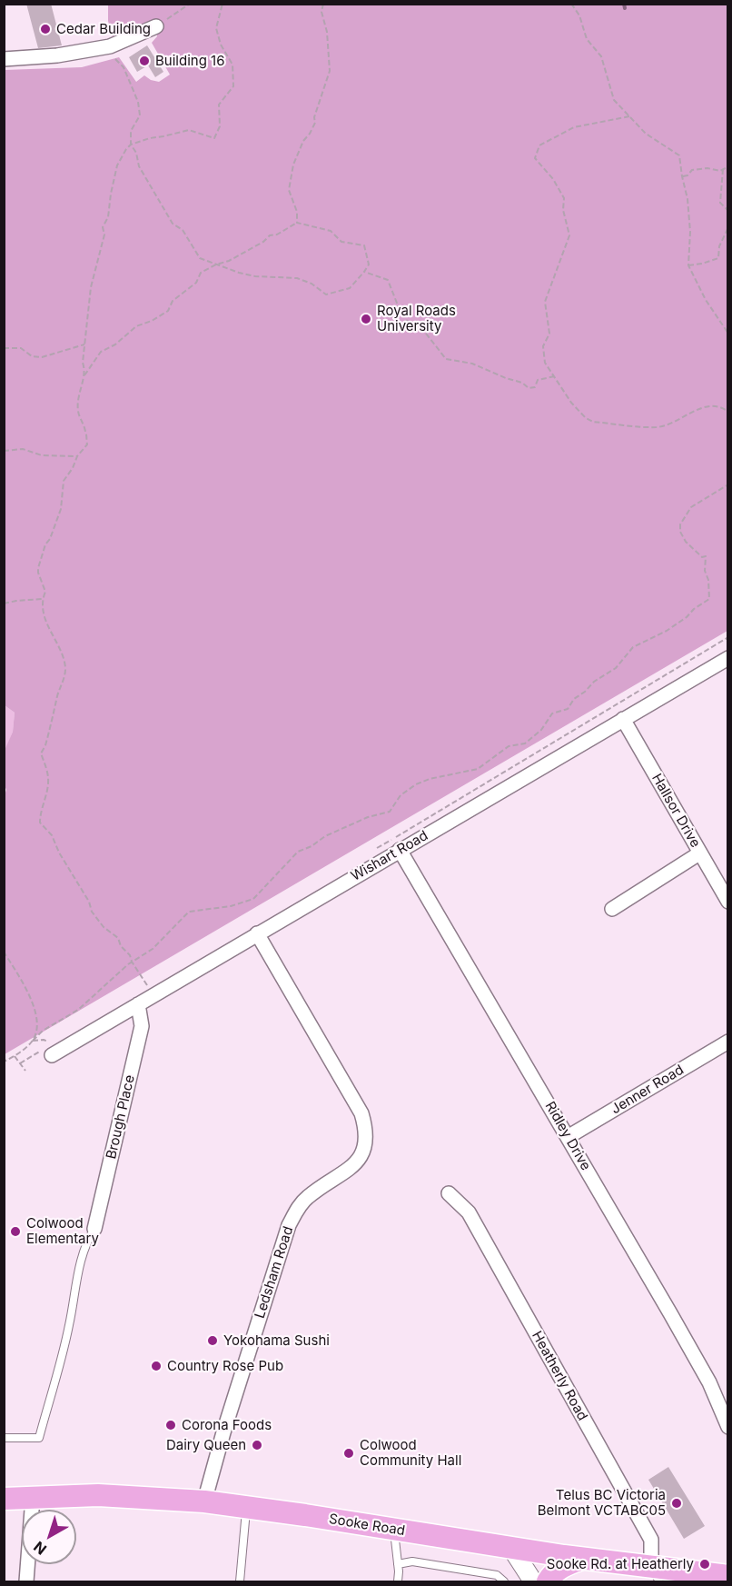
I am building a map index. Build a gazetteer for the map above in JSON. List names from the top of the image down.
{
  "streets": {
    "main road": ["Sooke Road"],
    "street": [
      "Hallsor Drive",
      "Wishart Road",
      "Jenner Road",
      "Brough Place",
      "Ridley Drive",
      "Ledsham Road",
      "Heatherly Road"
    ]
  },
  "crossings": [
    ["Hallsor Drive", "Wishart Road"],
    ["Wishart Road", "Brough Place"],
    ["Wishart Road", "Ridley Drive"],
    ["Wishart Road", "Ledsham Road"],
    ["Jenner Road", "Ridley Drive"],
    ["Ledsham Road", "Sooke Road"],
    ["Heatherly Road", "Sooke Road"]
  ],
  "places": [
    "Cedar Building",
    "Building 16",
    "Royal Roads University",
    "Colwood Elementary",
    "Yokohama Sushi",
    "Country Rose Pub",
    "Corona Foods",
    "Dairy Queen",
    "Colwood Community Hall",
    "Telus BC Victoria Belmont VCTABC05",
    "Sooke Rd. at Heatherly"
  ],
  "north": "bottom left"
}
